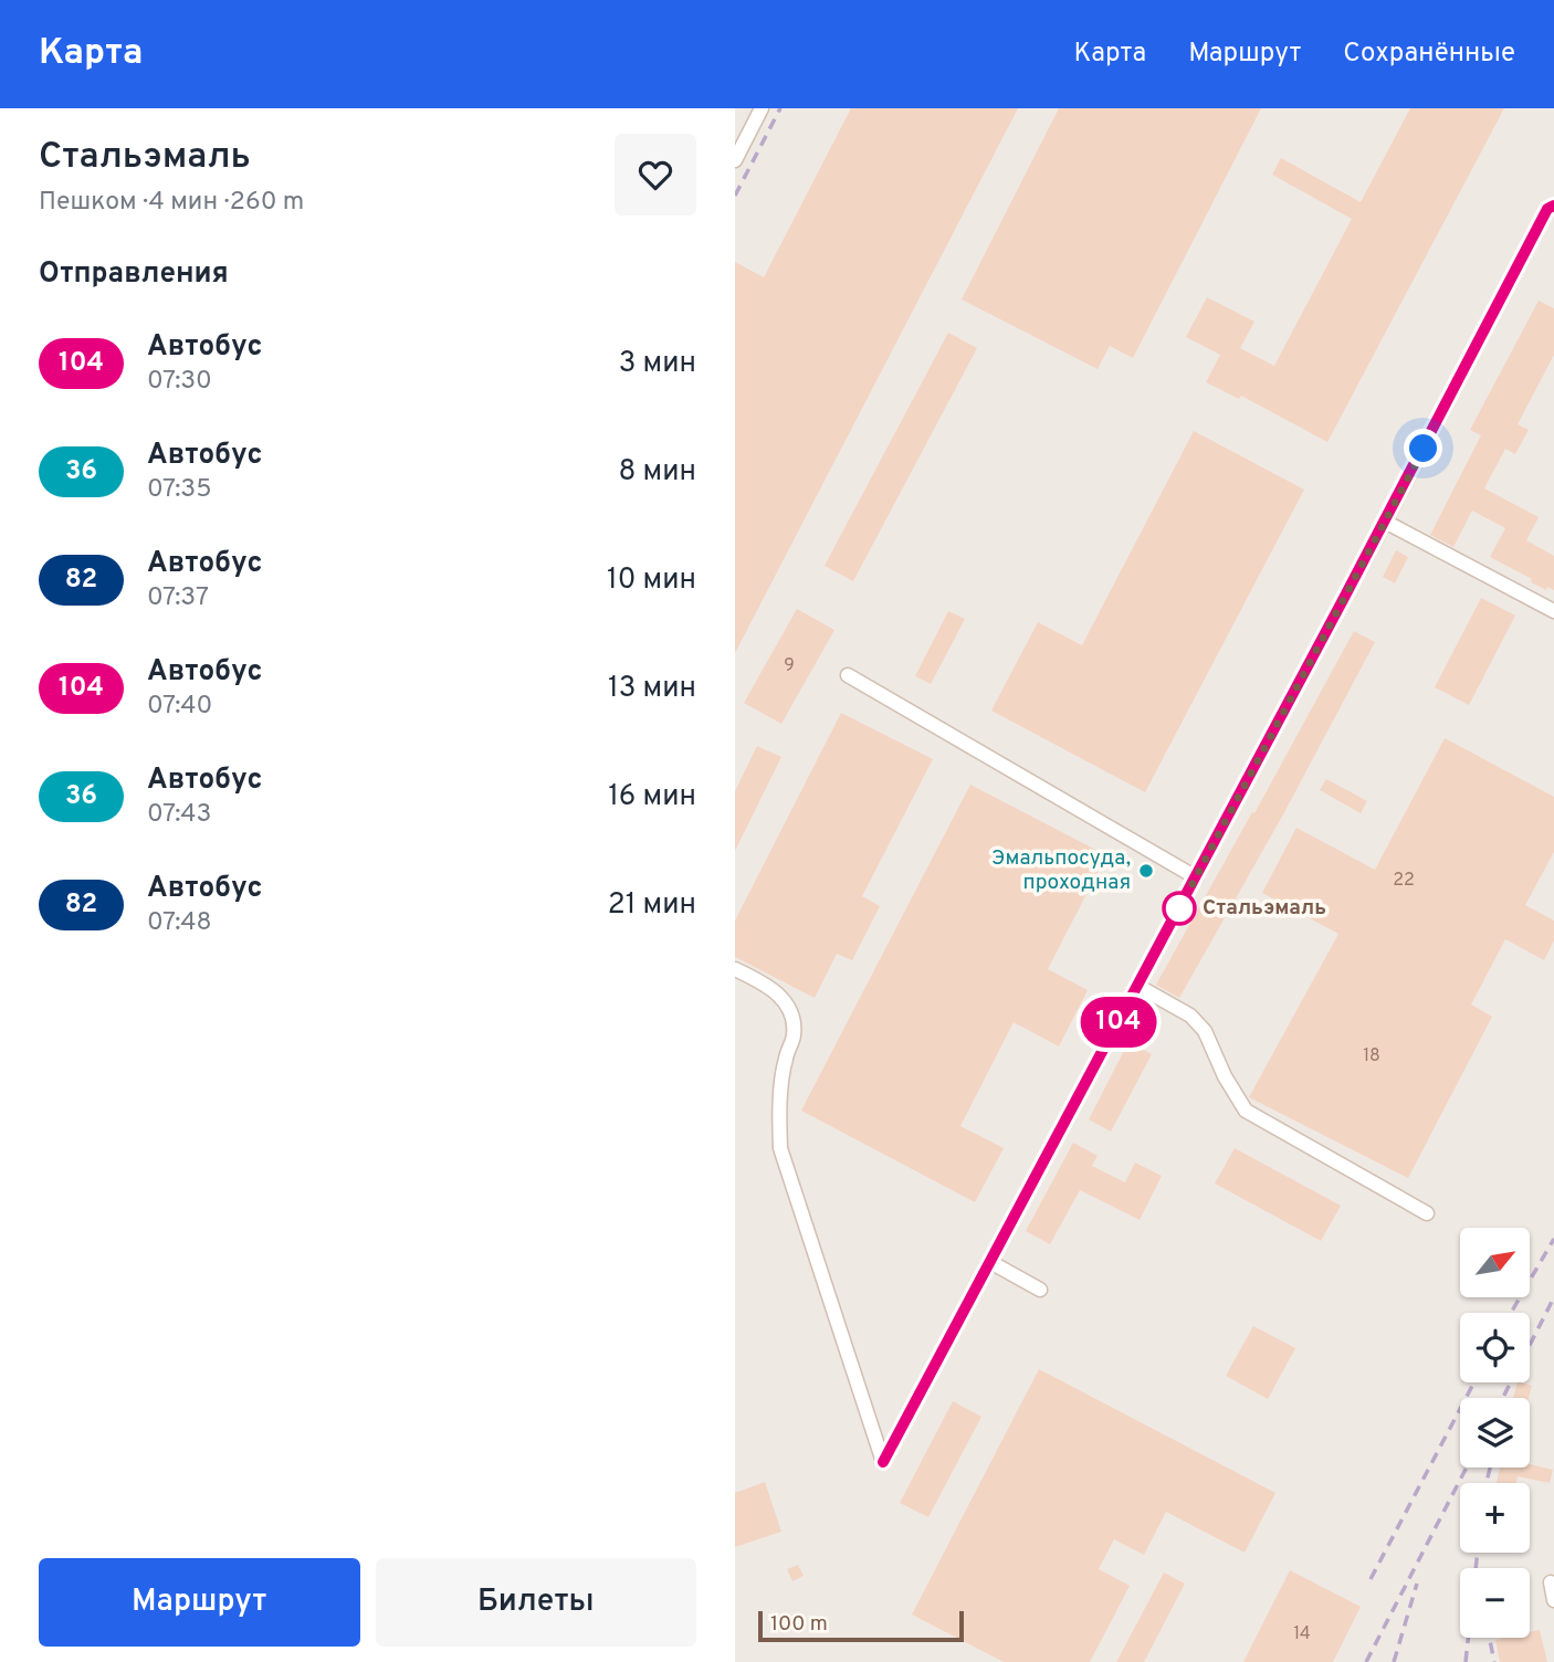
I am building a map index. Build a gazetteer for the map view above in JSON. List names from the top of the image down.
{
  "places": ["Эмальпосуда, проходная", "Стальэмаль"],
  "lines": ["bus line 104"],
  "house_numbers": [
    "9",
    "22",
    "18",
    "14"
  ],
  "scale_bar": "100 m",
  "north": "top right",
  "page": {
    "header": "Карта",
    "nav": ["Карта", "Маршрут", "Сохранённые"],
    "heading": [
      ["Стальэмаль", "Пешком · 4 мин · 260 m"],
      "Отправления"
    ],
    "on_map": "104",
    "list": [
      {
        "mark": "104",
        "name": "Автобус",
        "note": "07:30",
        "value": "3 мин"
      },
      {
        "mark": "36",
        "name": "Автобус",
        "note": "07:35",
        "value": "8 мин"
      },
      {
        "mark": "82",
        "name": "Автобус",
        "note": "07:37",
        "value": "10 мин"
      },
      {
        "mark": "104",
        "name": "Автобус",
        "note": "07:40",
        "value": "13 мин"
      },
      {
        "mark": "36",
        "name": "Автобус",
        "note": "07:43",
        "value": "16 мин"
      },
      {
        "mark": "82",
        "name": "Автобус",
        "note": "07:48",
        "value": "21 мин"
      }
    ],
    "map_buttons": ["+", "−"],
    "buttons": ["Маршрут", "Билеты"],
    "scale": "100 m"
  }
}
